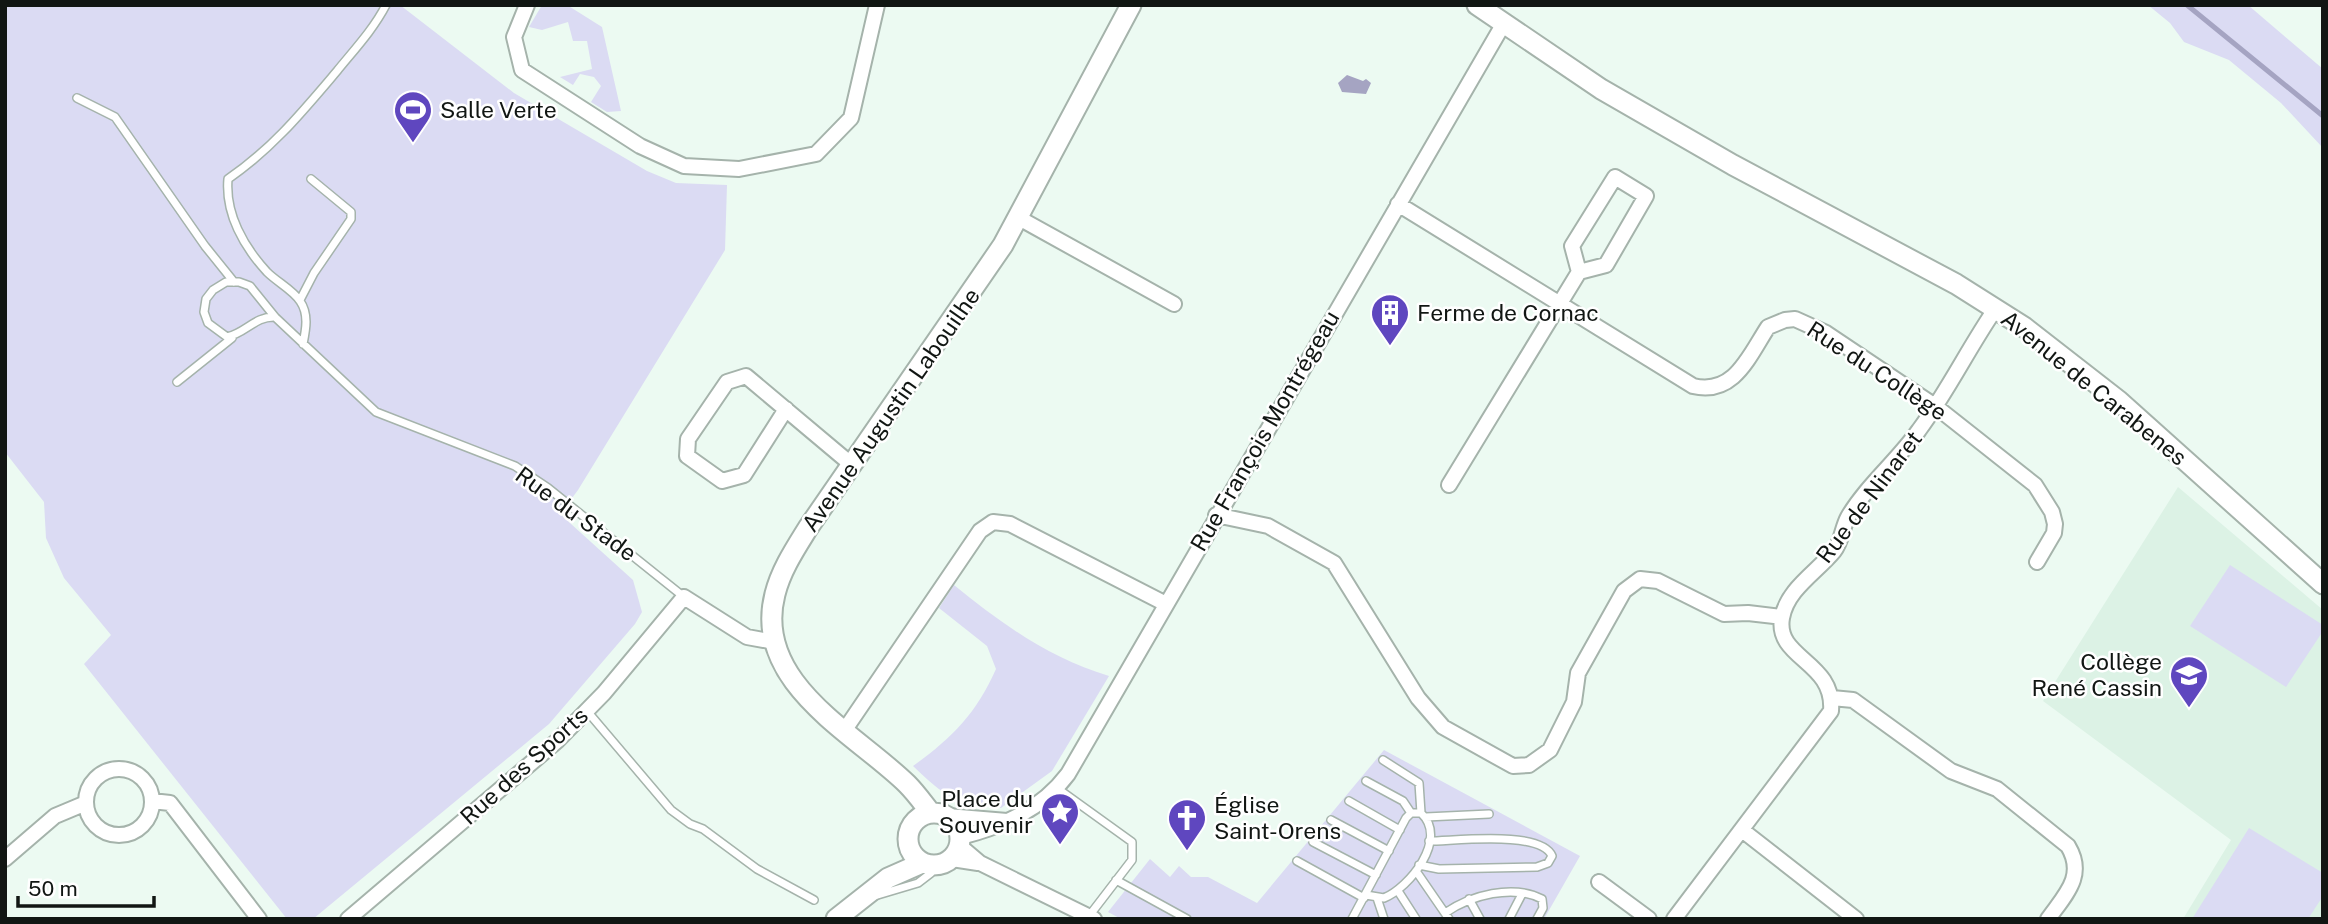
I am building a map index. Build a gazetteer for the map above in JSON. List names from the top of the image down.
{
  "streets": {
    "street": [
      "Rue du Collège",
      "Avenue de Carabenes",
      "Avenue Augustin Labouilhe",
      "Rue François Montrégeau",
      "Rue de Ninaret",
      "Rue du Stade",
      "Rue des Sports"
    ]
  },
  "crossings": [
    ["Rue du Collège", "Rue François Montrégeau"],
    ["Rue du Collège", "Rue de Ninaret"],
    ["Avenue de Carabenes", "Rue François Montrégeau"],
    ["Avenue de Carabenes", "Rue de Ninaret"],
    ["Avenue Augustin Labouilhe", "Rue du Stade"],
    ["Rue du Stade", "Rue des Sports"]
  ],
  "places": {
    "sports": ["Salle Verte"],
    "building": ["Ferme de Cornac"],
    "school or university": ["Collège René Cassin"],
    "place": ["Place du Souvenir"],
    "church": ["Église Saint-Orens"]
  },
  "scale_bar": "50 m"
}
